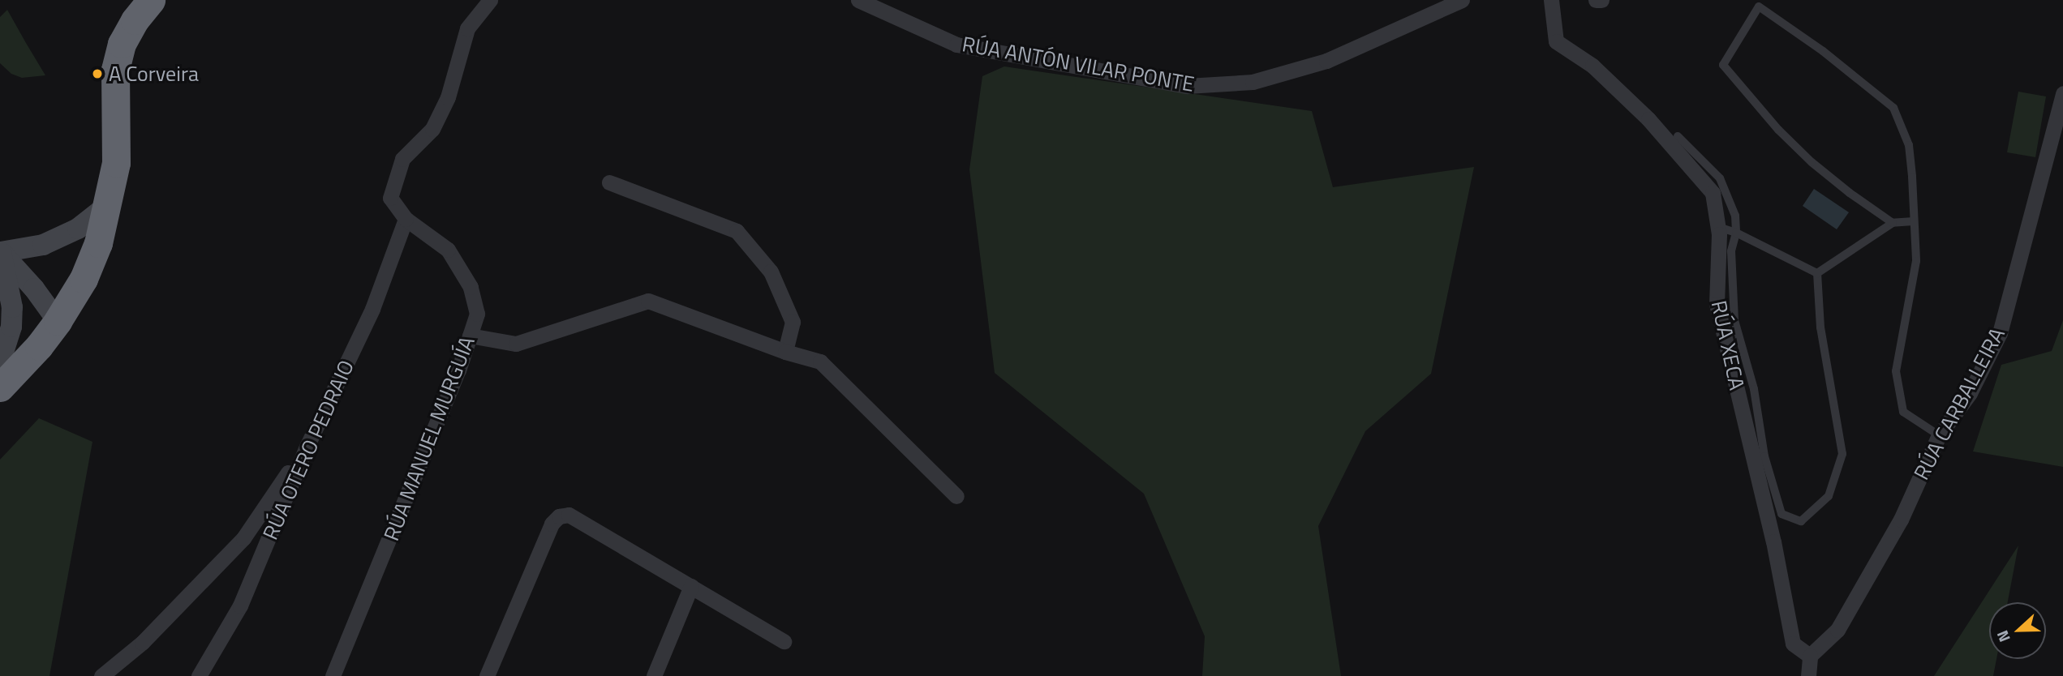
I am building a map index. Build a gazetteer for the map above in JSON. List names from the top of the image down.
{
  "streets": {
    "street": [
      "RÚA ANTÓN VILAR PONTE",
      "RÚA XECA",
      "RÚA CARBALLEIRA",
      "RÚA MANUEL MURGUÍA",
      "RÚA OTERO PEDRAIO"
    ]
  },
  "crossings": [
    ["RÚA XECA", "RÚA CARBALLEIRA"],
    ["RÚA MANUEL MURGUÍA", "RÚA OTERO PEDRAIO"]
  ],
  "places": ["A Corveira"],
  "north": "left"
}
